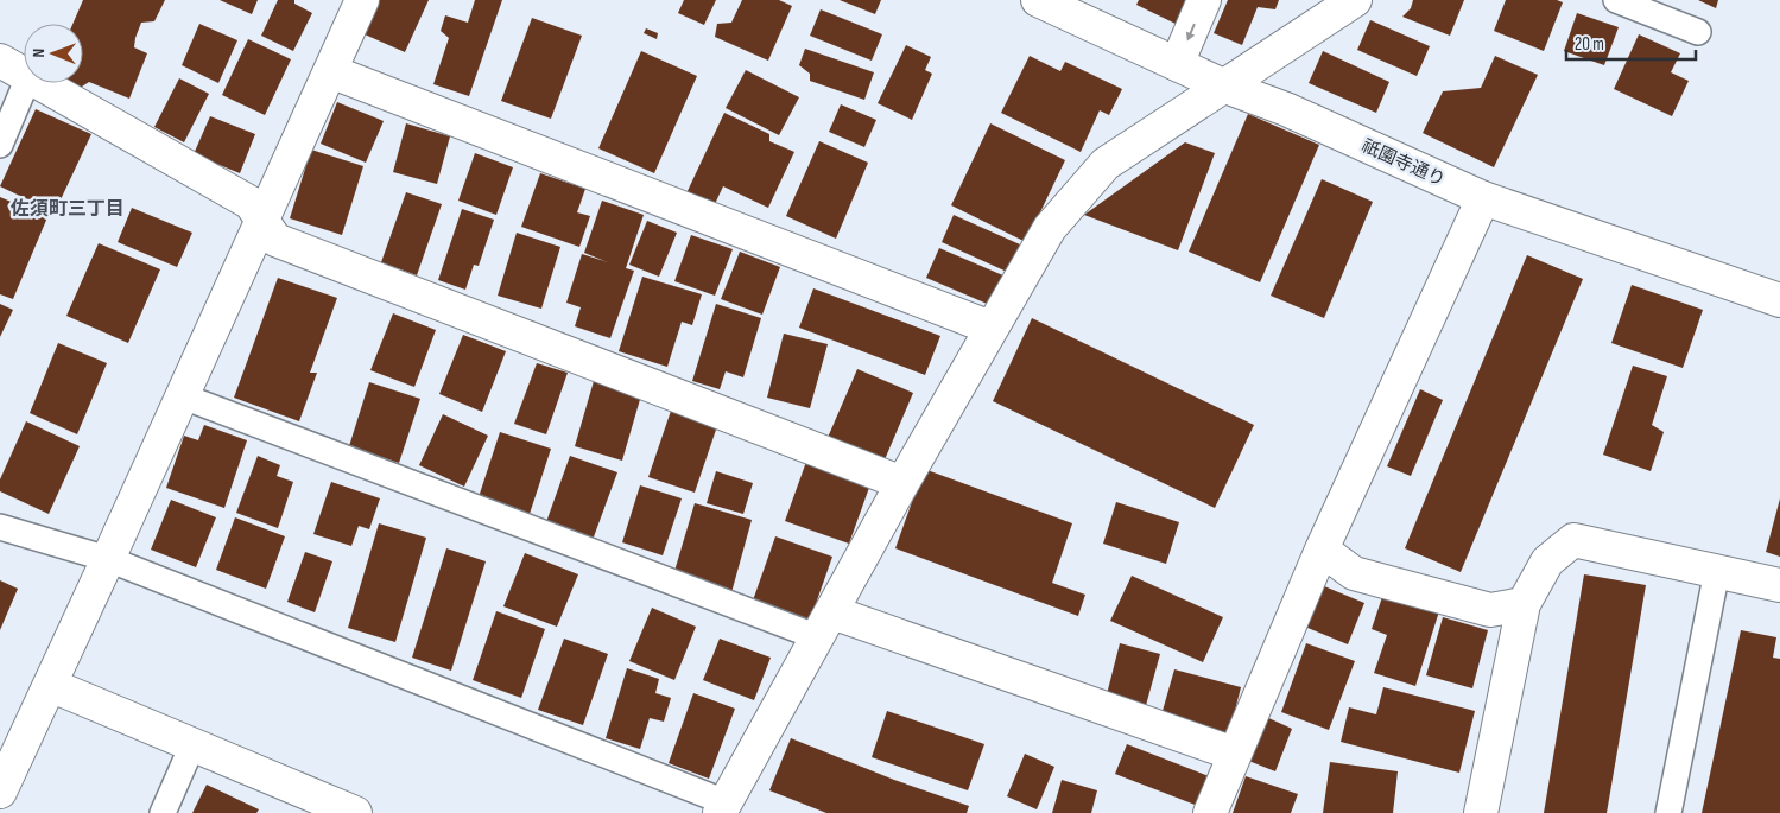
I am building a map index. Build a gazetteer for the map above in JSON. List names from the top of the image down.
{
  "streets": {
    "street": ["祇園寺通り"]
  },
  "districts": ["佐須町三丁目"],
  "scale_bar": "20 m",
  "north": "left"
}
